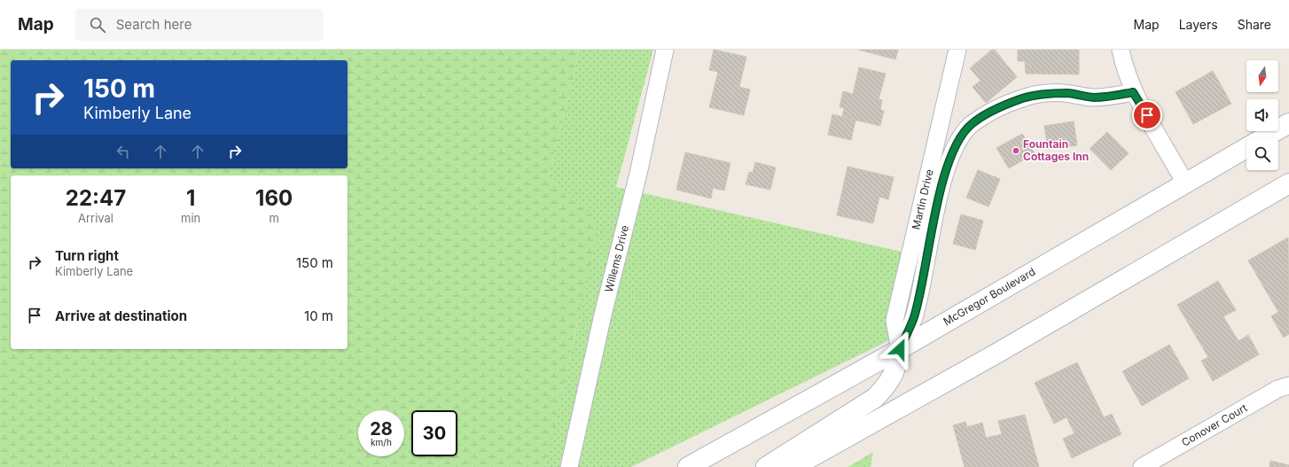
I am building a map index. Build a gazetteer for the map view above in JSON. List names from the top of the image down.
{
  "streets": {
    "main road": ["McGregor Boulevard"],
    "street": ["Martin Drive", "Willems Drive", "Conover Court"]
  },
  "crossings": [
    ["Martin Drive", "McGregor Boulevard"]
  ],
  "places": ["Fountain Cottages Inn"],
  "north": "bottom",
  "page": {
    "header": "Map",
    "search": "Search here",
    "nav": ["Map", "Layers", "Share"],
    "turn": ["150 m", "Kimberly Lane"],
    "eta": [
      "22:47",
      "Arrival",
      "1",
      "min",
      "160",
      "m"
    ],
    "list": [
      {
        "name": "Turn right",
        "note": "Kimberly Lane",
        "value": "150 m"
      },
      {
        "name": "Arrive at destination",
        "value": "10 m"
      }
    ],
    "speed": "28 km/h",
    "limit": "30"
  }
}
